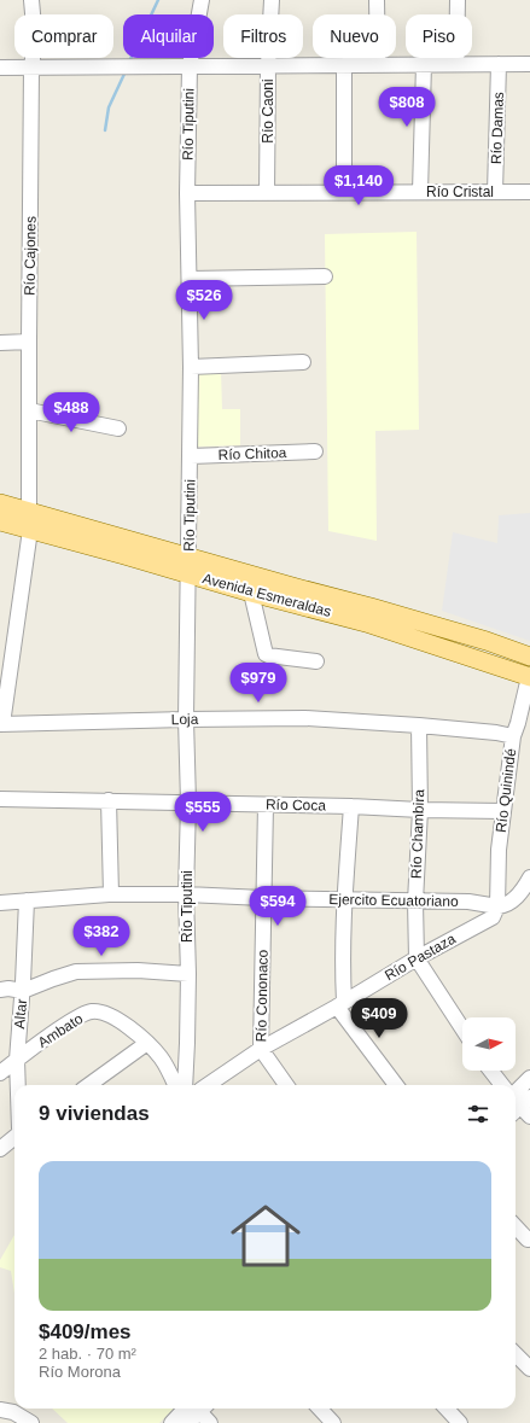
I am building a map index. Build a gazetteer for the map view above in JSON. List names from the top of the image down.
{
  "streets": {
    "main road": ["Avenida Esmeraldas"],
    "street": [
      "Río Caoni",
      "Río Tiputini",
      "Río Damas",
      "Río Cristal",
      "Río Cajones",
      "Río Chitoa",
      "Loja",
      "Río Quinindé",
      "Río Coca",
      "Río Chambira",
      "Ejercito Ecuatoriano",
      "Río Pastaza",
      "Río Cononaco",
      "Altar",
      "Ambato"
    ]
  },
  "crossings": [
    ["Río Caoni", "Río Cristal"],
    ["Río Tiputini", "Río Cristal"],
    ["Río Tiputini", "Río Chitoa"],
    ["Río Tiputini", "Avenida Esmeraldas"],
    ["Río Tiputini", "Loja"],
    ["Río Tiputini", "Río Coca"],
    ["Río Tiputini", "Ejercito Ecuatoriano"],
    ["Río Damas", "Río Cristal"],
    ["Río Cajones", "Avenida Esmeraldas"],
    ["Avenida Esmeraldas", "Río Quinindé"],
    ["Loja", "Río Quinindé"],
    ["Loja", "Río Chambira"],
    ["Río Quinindé", "Río Coca"],
    ["Río Quinindé", "Ejercito Ecuatoriano"],
    ["Río Quinindé", "Río Pastaza"],
    ["Río Coca", "Río Chambira"],
    ["Río Coca", "Río Cononaco"],
    ["Río Chambira", "Ejercito Ecuatoriano"],
    ["Río Chambira", "Río Pastaza"],
    ["Ejercito Ecuatoriano", "Río Pastaza"],
    ["Ejercito Ecuatoriano", "Río Cononaco"],
    ["Ejercito Ecuatoriano", "Altar"],
    ["Río Pastaza", "Río Cononaco"],
    ["Altar", "Ambato"]
  ],
  "north": "right",
  "page": {
    "chip": [
      "Comprar",
      "Alquilar",
      "Filtros",
      "Nuevo",
      "Piso"
    ],
    "price": [
      "$808",
      "$1,140",
      "$526",
      "$488",
      "$979",
      "$555",
      "$594",
      "$382",
      "$409"
    ],
    "heading": "9 viviendas",
    "list": [
      {
        "name": "$409/mes",
        "note": "2 hab. · 70 m² · Río Morona"
      }
    ]
  }
}
